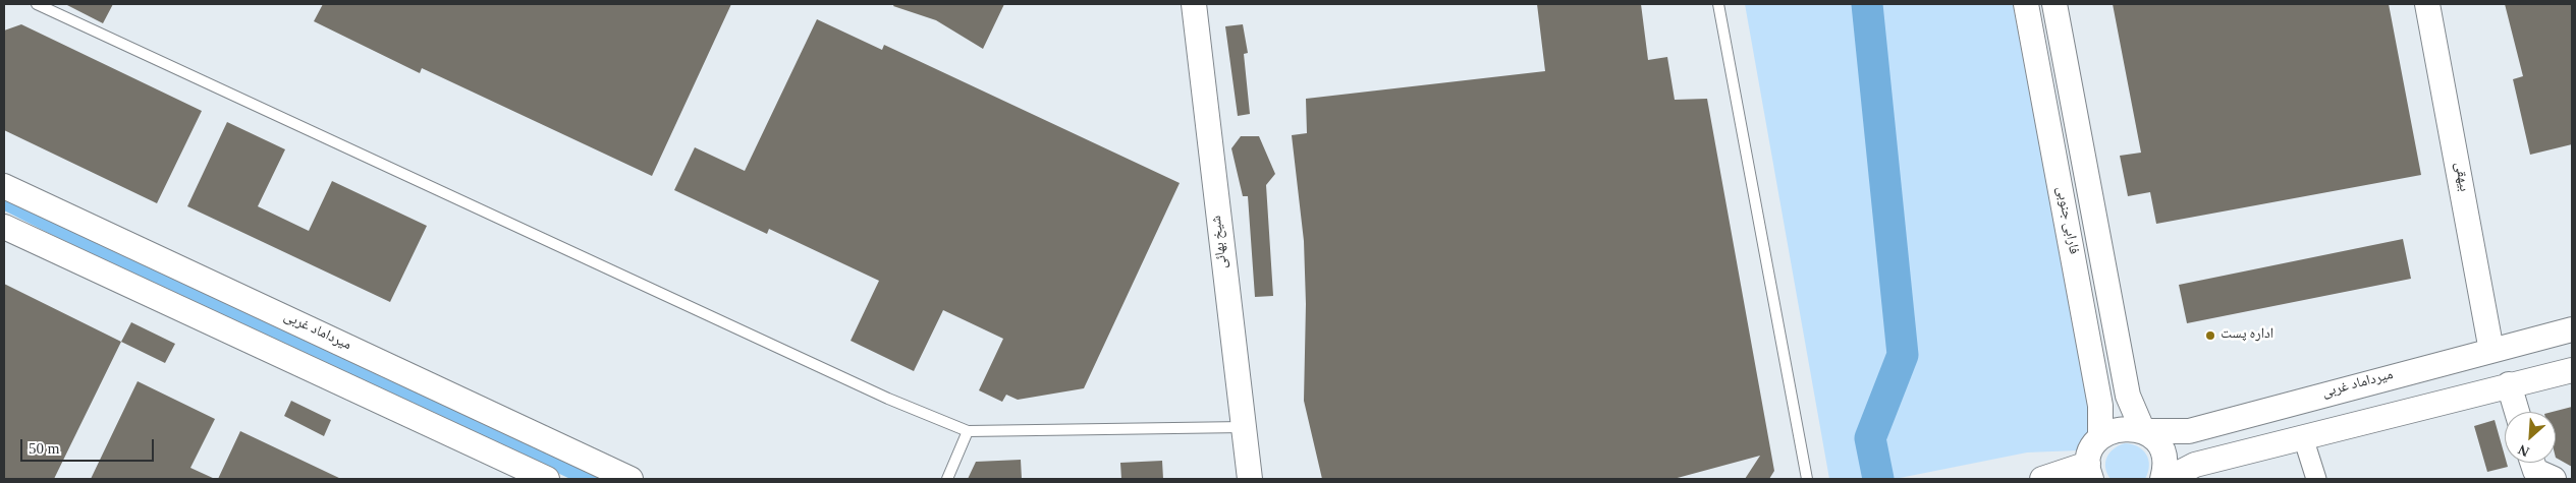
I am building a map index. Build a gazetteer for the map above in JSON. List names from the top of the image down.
{
  "streets": {
    "street": [
      "بیهقی",
      "فارابی جنوبی",
      "شیخ بهائی",
      "میرداماد غربی"
    ]
  },
  "crossings": [
    ["بیهقی", "میرداماد غربی"],
    ["فارابی جنوبی", "میرداماد غربی"]
  ],
  "places": ["اداره پست"],
  "scale_bar": "50 m",
  "north": "bottom left"
}
